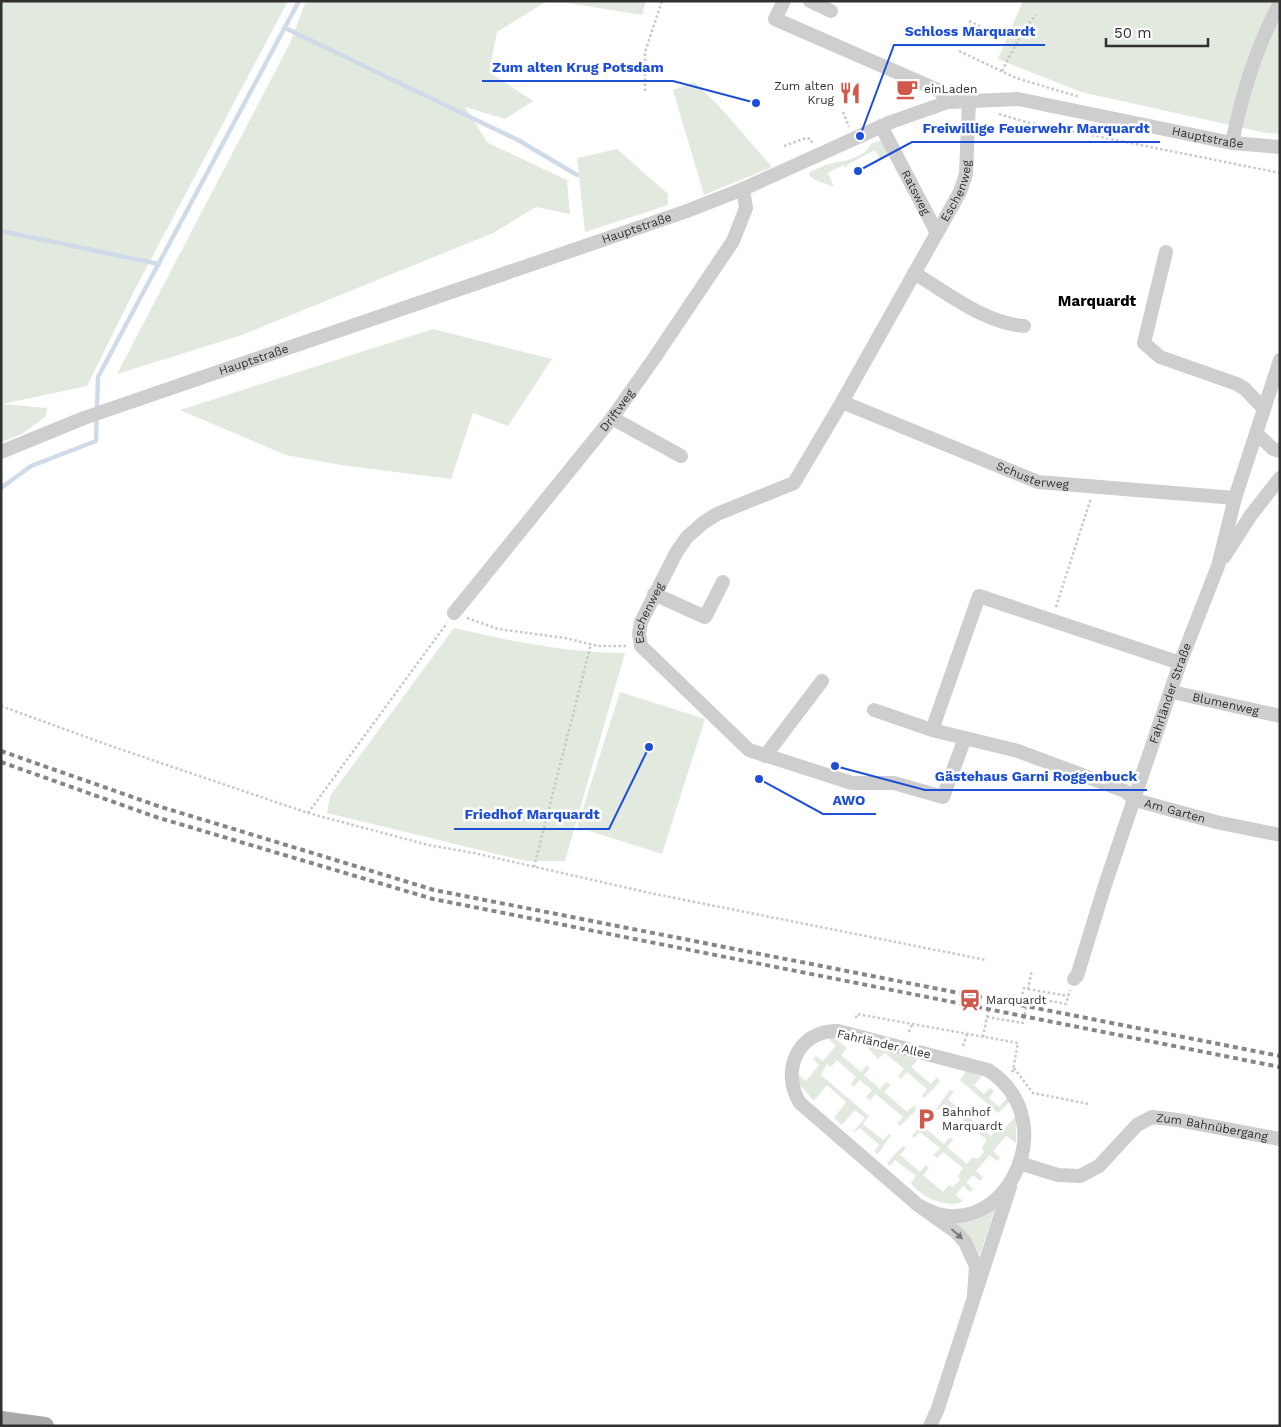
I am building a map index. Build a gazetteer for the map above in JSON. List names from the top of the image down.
{
  "streets": {
    "street": [
      "Hauptstraße",
      "Eschenweg",
      "Ratsweg",
      "Driftweg",
      "Schusterweg",
      "Fahrländer Straße",
      "Blumenweg",
      "Am Garten",
      "Fahrländer Allee",
      "Zum Bahnübergang"
    ]
  },
  "crossings": [
    ["Hauptstraße", "Eschenweg"],
    ["Hauptstraße", "Ratsweg"],
    ["Hauptstraße", "Driftweg"],
    ["Eschenweg", "Ratsweg"],
    ["Eschenweg", "Schusterweg"],
    ["Eschenweg", "Am Garten"],
    ["Schusterweg", "Fahrländer Straße"],
    ["Fahrländer Straße", "Blumenweg"],
    ["Fahrländer Straße", "Am Garten"],
    ["Fahrländer Allee", "Zum Bahnübergang"]
  ],
  "districts": ["Marquardt"],
  "places": {
    "cafe": ["einLaden"],
    "restaurant": ["Zum alten Krug"],
    "other": [
      "Zum alten Krug Potsdam",
      "Schloss Marquardt",
      "Freiwillige Feuerwehr Marquardt",
      "Friedhof Marquardt",
      "Gästehaus Garni Roggenbuck",
      "AWO"
    ],
    "station": ["Marquardt"],
    "parking": ["Bahnhof Marquardt"]
  },
  "scale_bar": "50 m"
}
